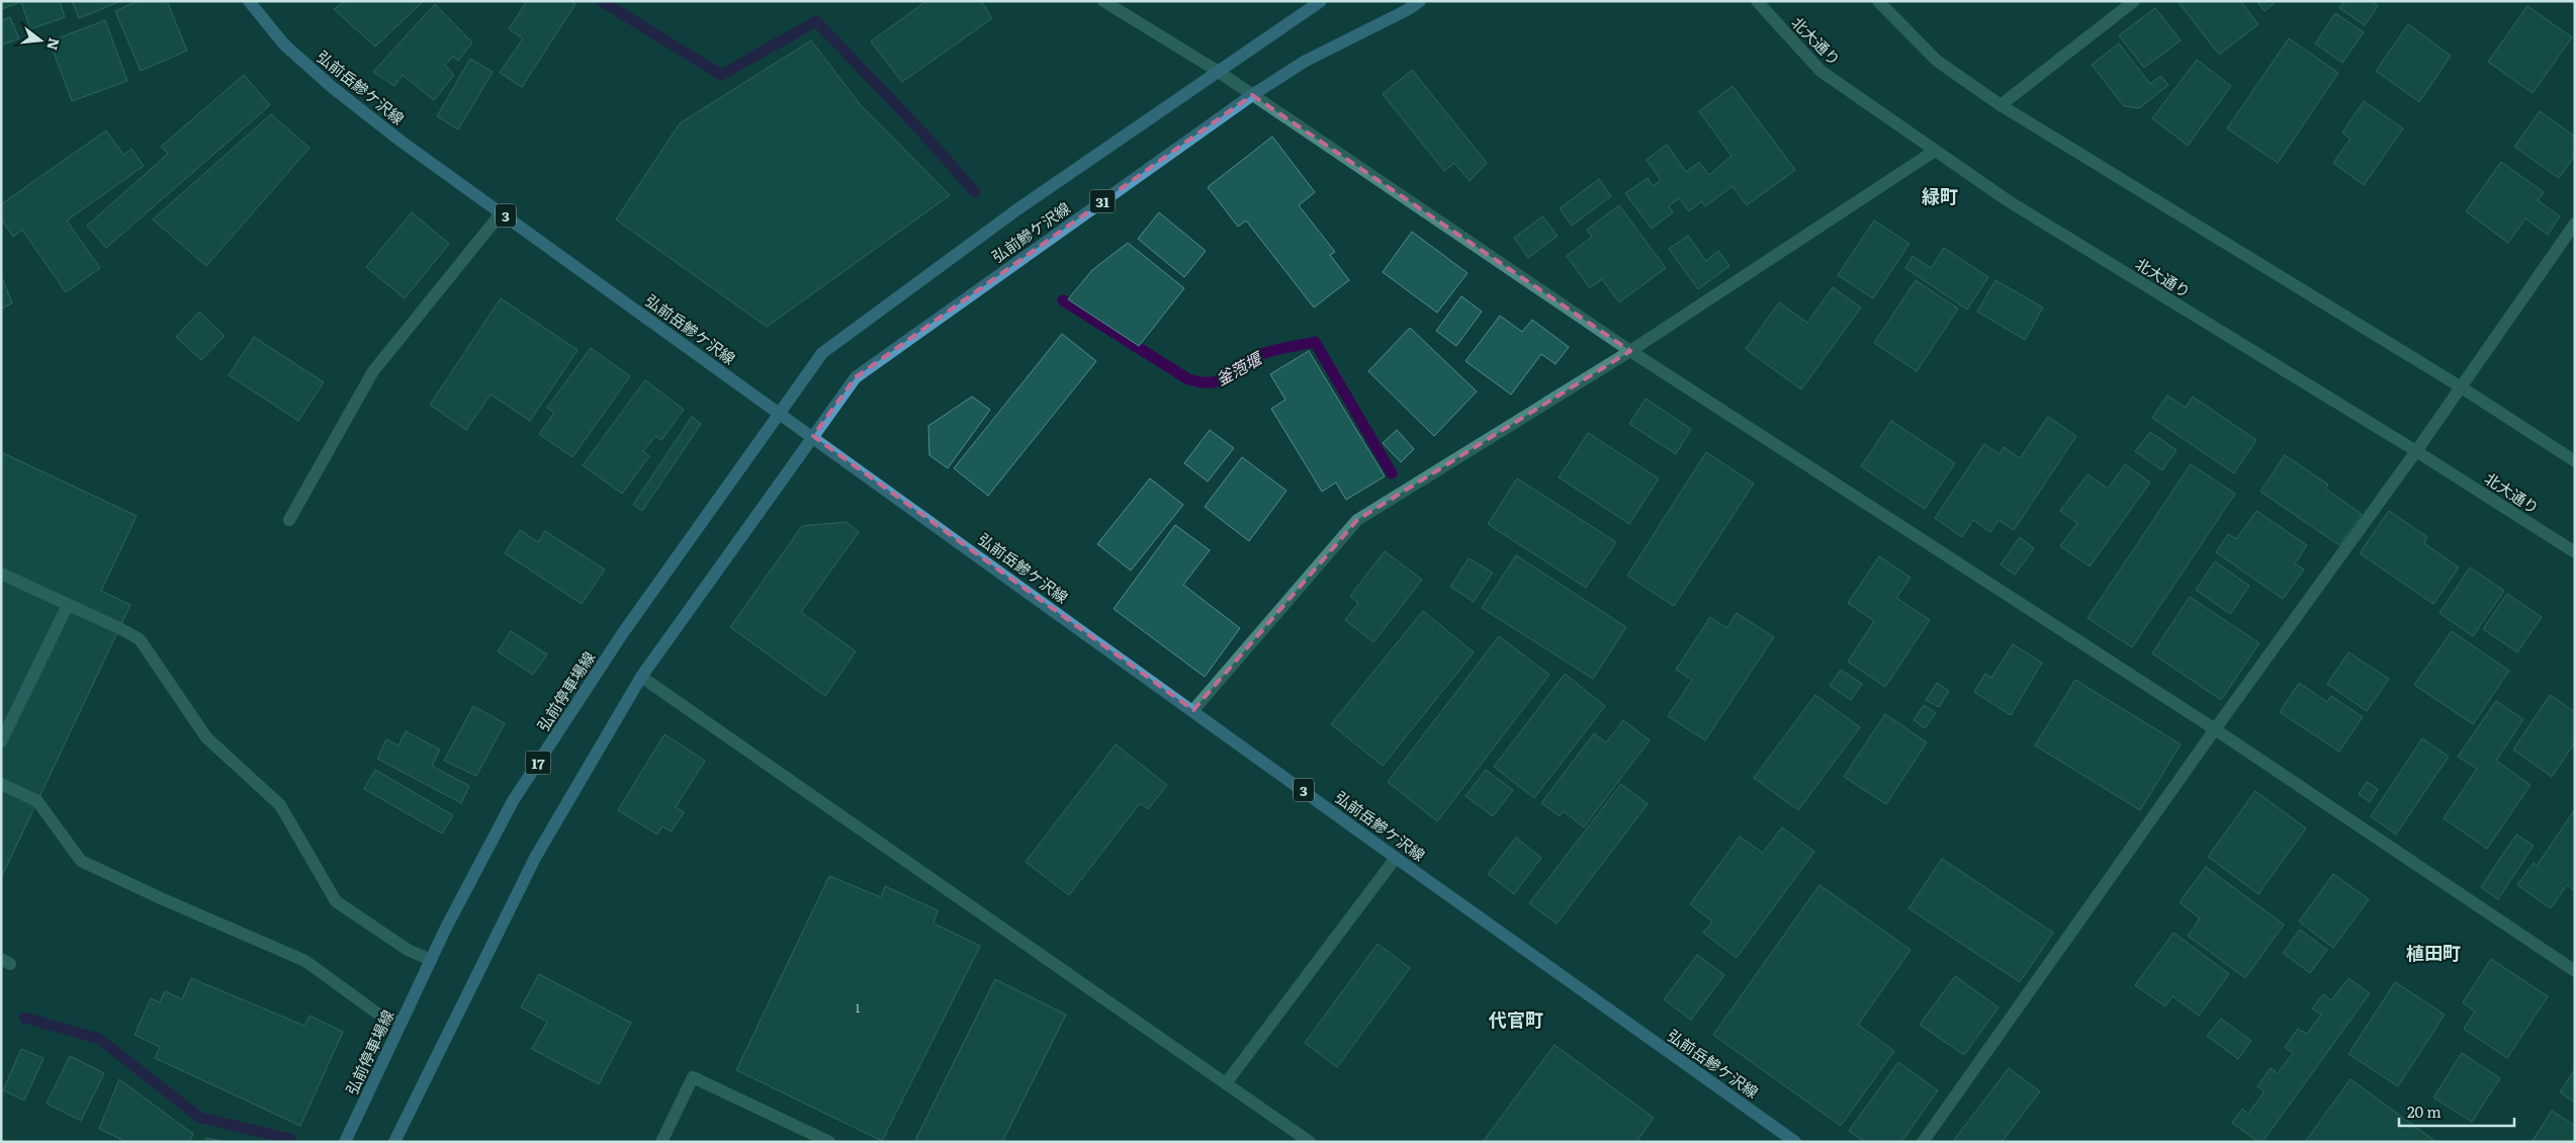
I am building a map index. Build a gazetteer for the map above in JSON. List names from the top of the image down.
{
  "streets": {
    "main road": [
      "弘前岳鰺ケ沢線",
      "31",
      "3",
      "弘前鰺ケ沢線",
      "弘前停車場線",
      "17"
    ],
    "street": ["北大通り"]
  },
  "crossings": [
    ["弘前岳鰺ケ沢線", "弘前鰺ケ沢線"],
    ["弘前岳鰺ケ沢線", "弘前停車場線"],
    ["弘前鰺ケ沢線", "弘前停車場線"]
  ],
  "districts": ["緑町", "植田町", "代官町"],
  "water": ["釜萢堰"],
  "house_numbers": ["1"],
  "scale_bar": "20 m",
  "north": "right"
}
